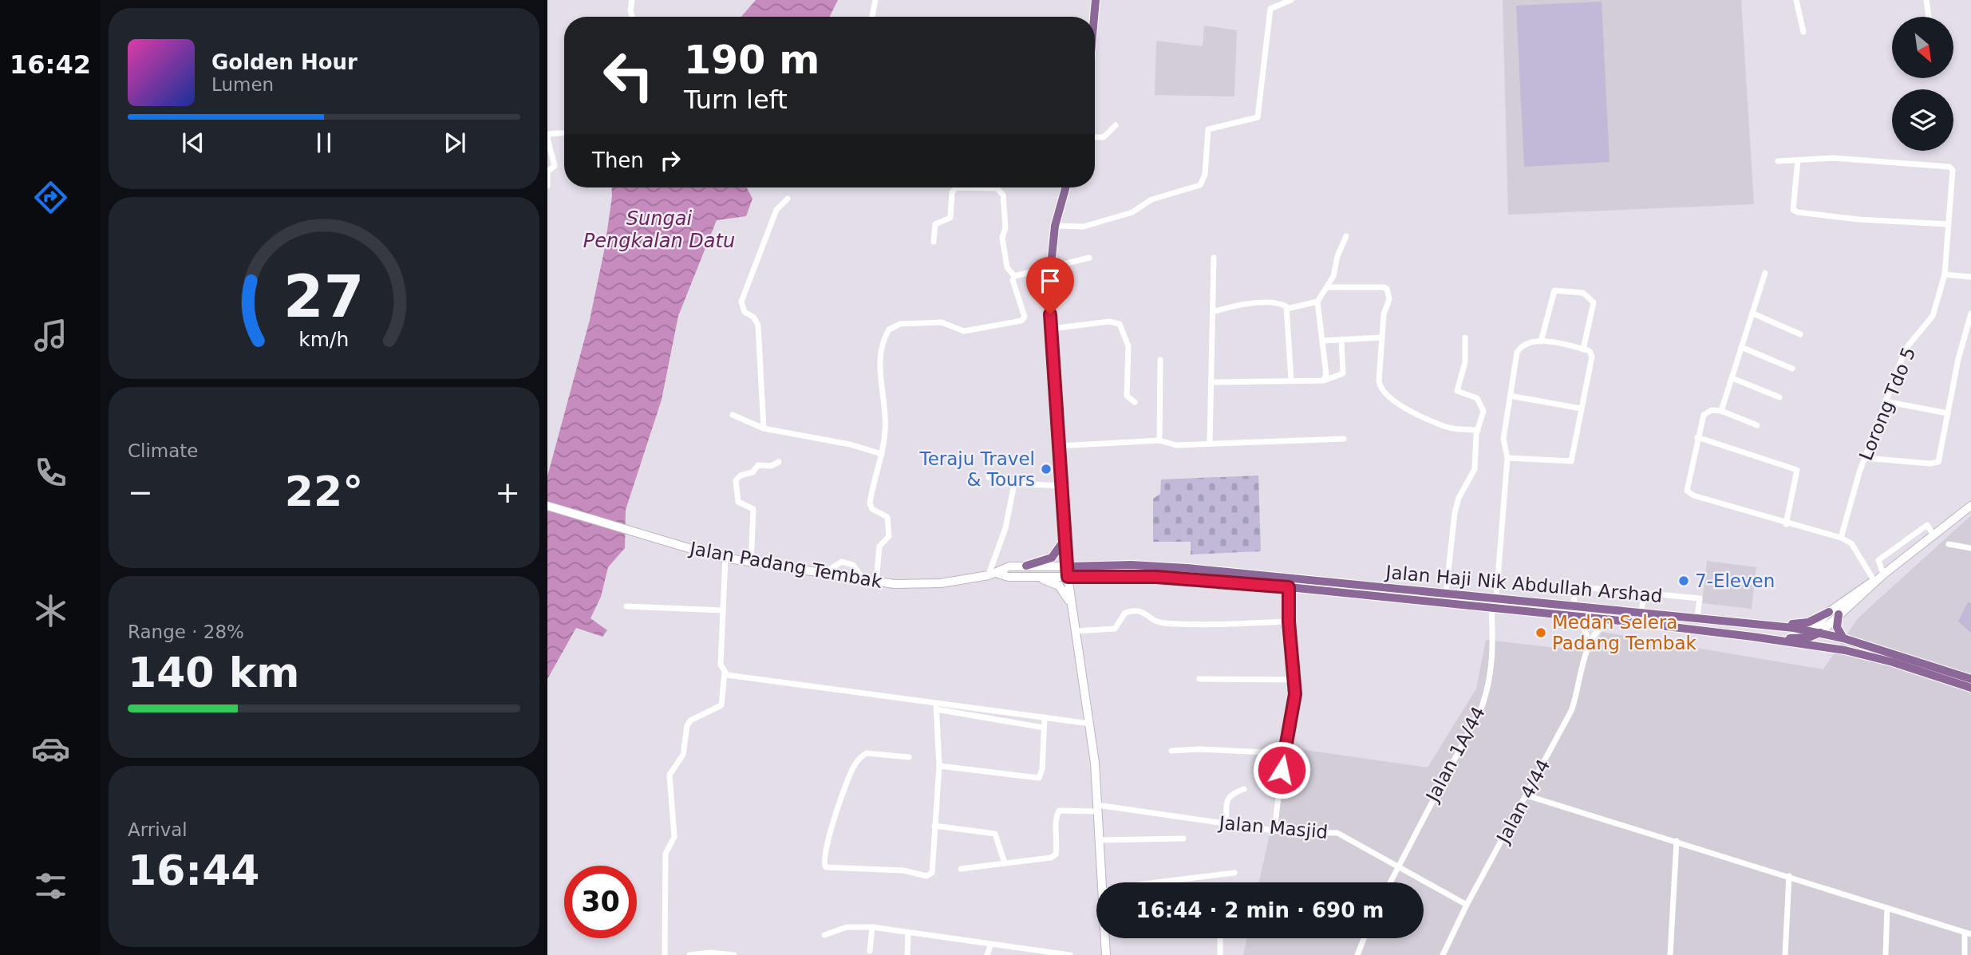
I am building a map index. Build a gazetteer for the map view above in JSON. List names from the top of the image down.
{
  "streets": {
    "main road": ["Jalan Padang Tembak", "Jalan Haji Nik Abdullah Arshad"],
    "street": [
      "Lorong Tdo 5",
      "Jalan 1A/44",
      "Jalan 4/44",
      "Jalan Masjid"
    ]
  },
  "crossings": [
    ["Jalan Padang Tembak", "Jalan Haji Nik Abdullah Arshad"],
    ["Jalan Haji Nik Abdullah Arshad", "Jalan 1A/44"],
    ["Jalan 1A/44", "Jalan Masjid"],
    ["Jalan 4/44", "Jalan Masjid"]
  ],
  "water": ["Sungai Pengkalan Datu"],
  "places": ["Teraju Travel & Tours", "7-Eleven", "Medan Selera Padang Tembak"],
  "north": "bottom right",
  "page": {
    "tabs": "16:42",
    "turn": ["190 m", "Turn left"],
    "song": ["Golden Hour", "Lumen"],
    "then": "Then",
    "tile": [
      "Climate",
      ["Range · 28%", "140 km"],
      ["Arrival", "16:44"]
    ],
    "heat": ["−", "22°", "+"],
    "limit": "30",
    "trip": "16:44 · 2 min · 690 m",
    "gauge": ["27", "km/h"]
  }
}
